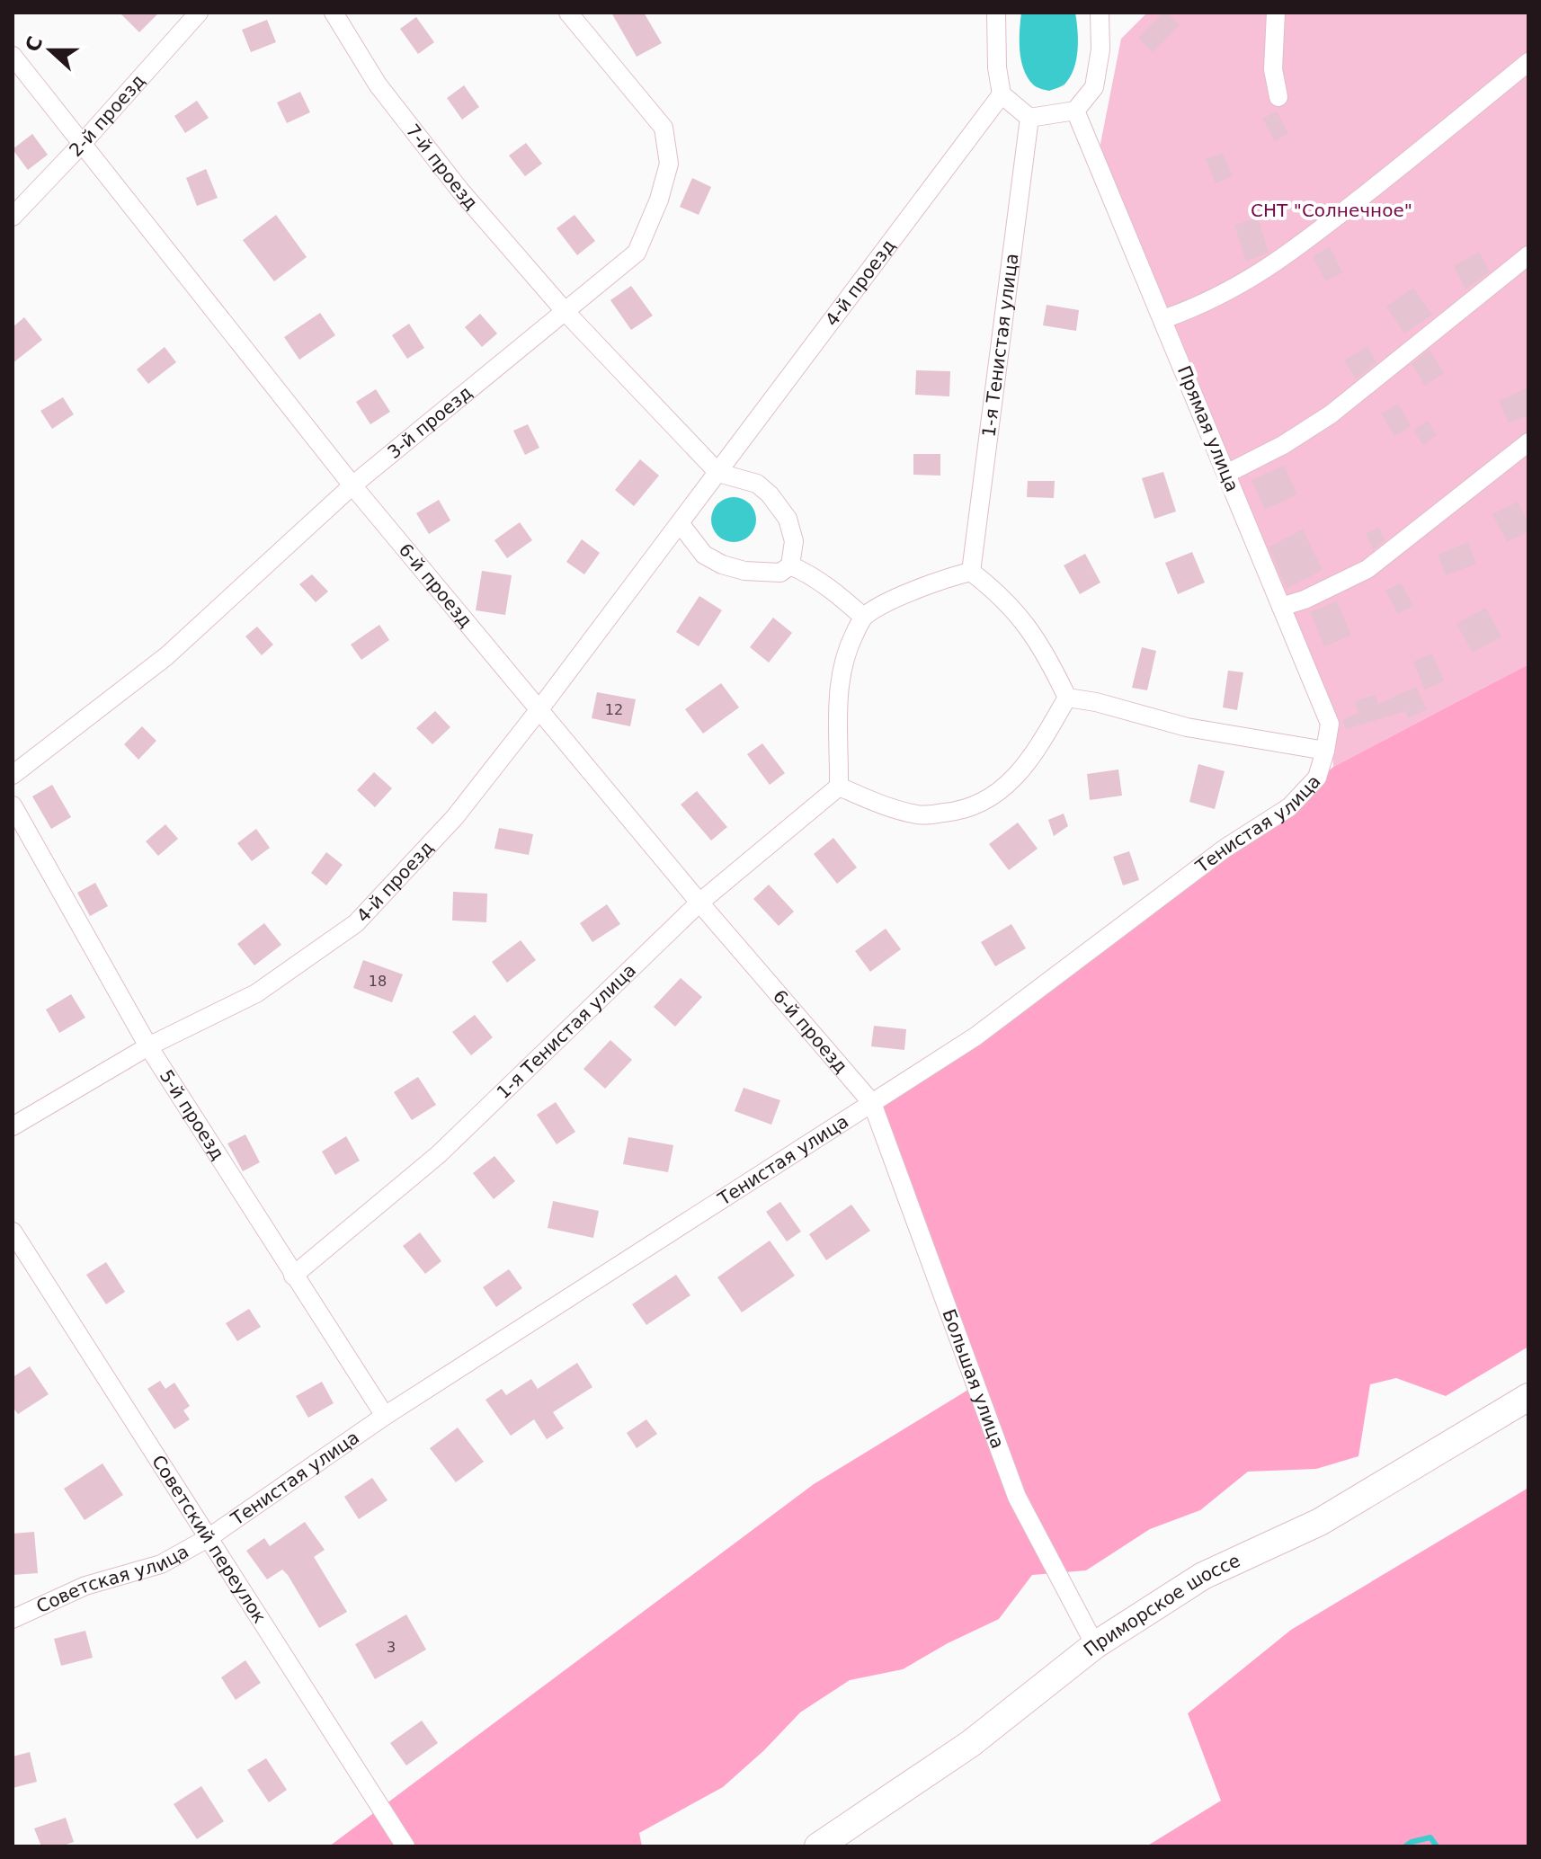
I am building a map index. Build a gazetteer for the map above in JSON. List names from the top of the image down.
{
  "streets": {
    "main road": ["Приморское шоссе"],
    "street": [
      "2-й проезд",
      "7-й проезд",
      "4-й проезд",
      "1-я Тенистая улица",
      "3-й проезд",
      "Прямая улица",
      "6-й проезд",
      "Тенистая улица",
      "5-й проезд",
      "Большая улица",
      "Советский переулок",
      "Советская улица"
    ]
  },
  "crossings": [
    ["2-й проезд", "6-й проезд"],
    ["7-й проезд", "4-й проезд"],
    ["7-й проезд", "3-й проезд"],
    ["4-й проезд", "6-й проезд"],
    ["4-й проезд", "5-й проезд"],
    ["1-я Тенистая улица", "6-й проезд"],
    ["1-я Тенистая улица", "5-й проезд"],
    ["3-й проезд", "6-й проезд"],
    ["Прямая улица", "Тенистая улица"],
    ["6-й проезд", "Тенистая улица"],
    ["6-й проезд", "Большая улица"],
    ["Тенистая улица", "5-й проезд"],
    ["Тенистая улица", "Большая улица"],
    ["Тенистая улица", "Советский переулок"],
    ["Тенистая улица", "Советская улица"],
    ["Большая улица", "Приморское шоссе"],
    ["Советский переулок", "Советская улица"]
  ],
  "parks": ["СНТ \"Солнечное\""],
  "house_numbers": ["12", "18", "3"],
  "north": "left"
}
